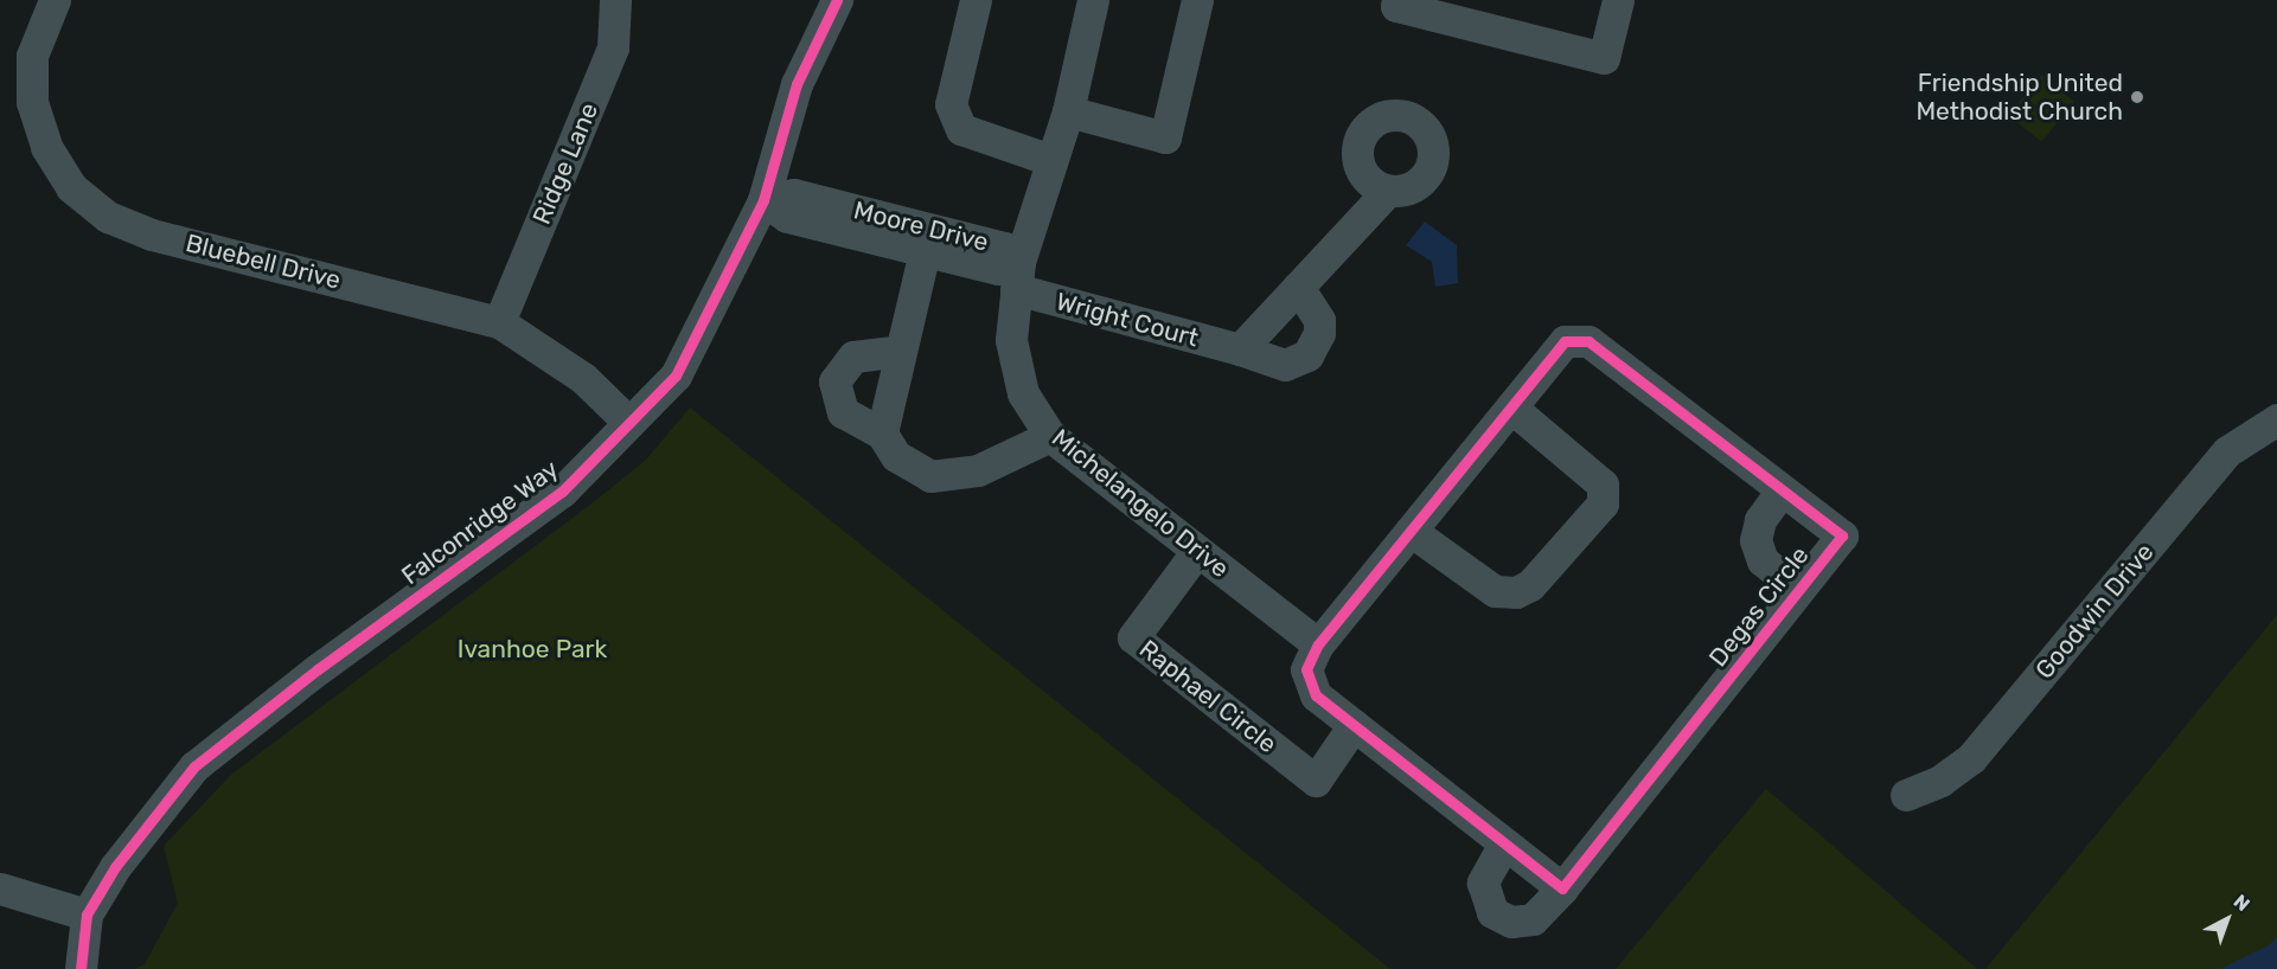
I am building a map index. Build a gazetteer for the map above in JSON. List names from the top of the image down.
{
  "streets": {
    "street": [
      "Ridge Lane",
      "Moore Drive",
      "Bluebell Drive",
      "Wright Court",
      "Michelangelo Drive",
      "Falconridge Way",
      "Degas Circle",
      "Goodwin Drive",
      "Raphael Circle"
    ]
  },
  "crossings": [
    ["Ridge Lane", "Bluebell Drive"],
    ["Moore Drive", "Wright Court"],
    ["Moore Drive", "Michelangelo Drive"],
    ["Moore Drive", "Falconridge Way"],
    ["Bluebell Drive", "Falconridge Way"],
    ["Wright Court", "Michelangelo Drive"],
    ["Michelangelo Drive", "Degas Circle"],
    ["Michelangelo Drive", "Raphael Circle"],
    ["Degas Circle", "Raphael Circle"]
  ],
  "parks": ["Ivanhoe Park"],
  "places": ["Friendship United Methodist Church"],
  "north": "top right"
}
